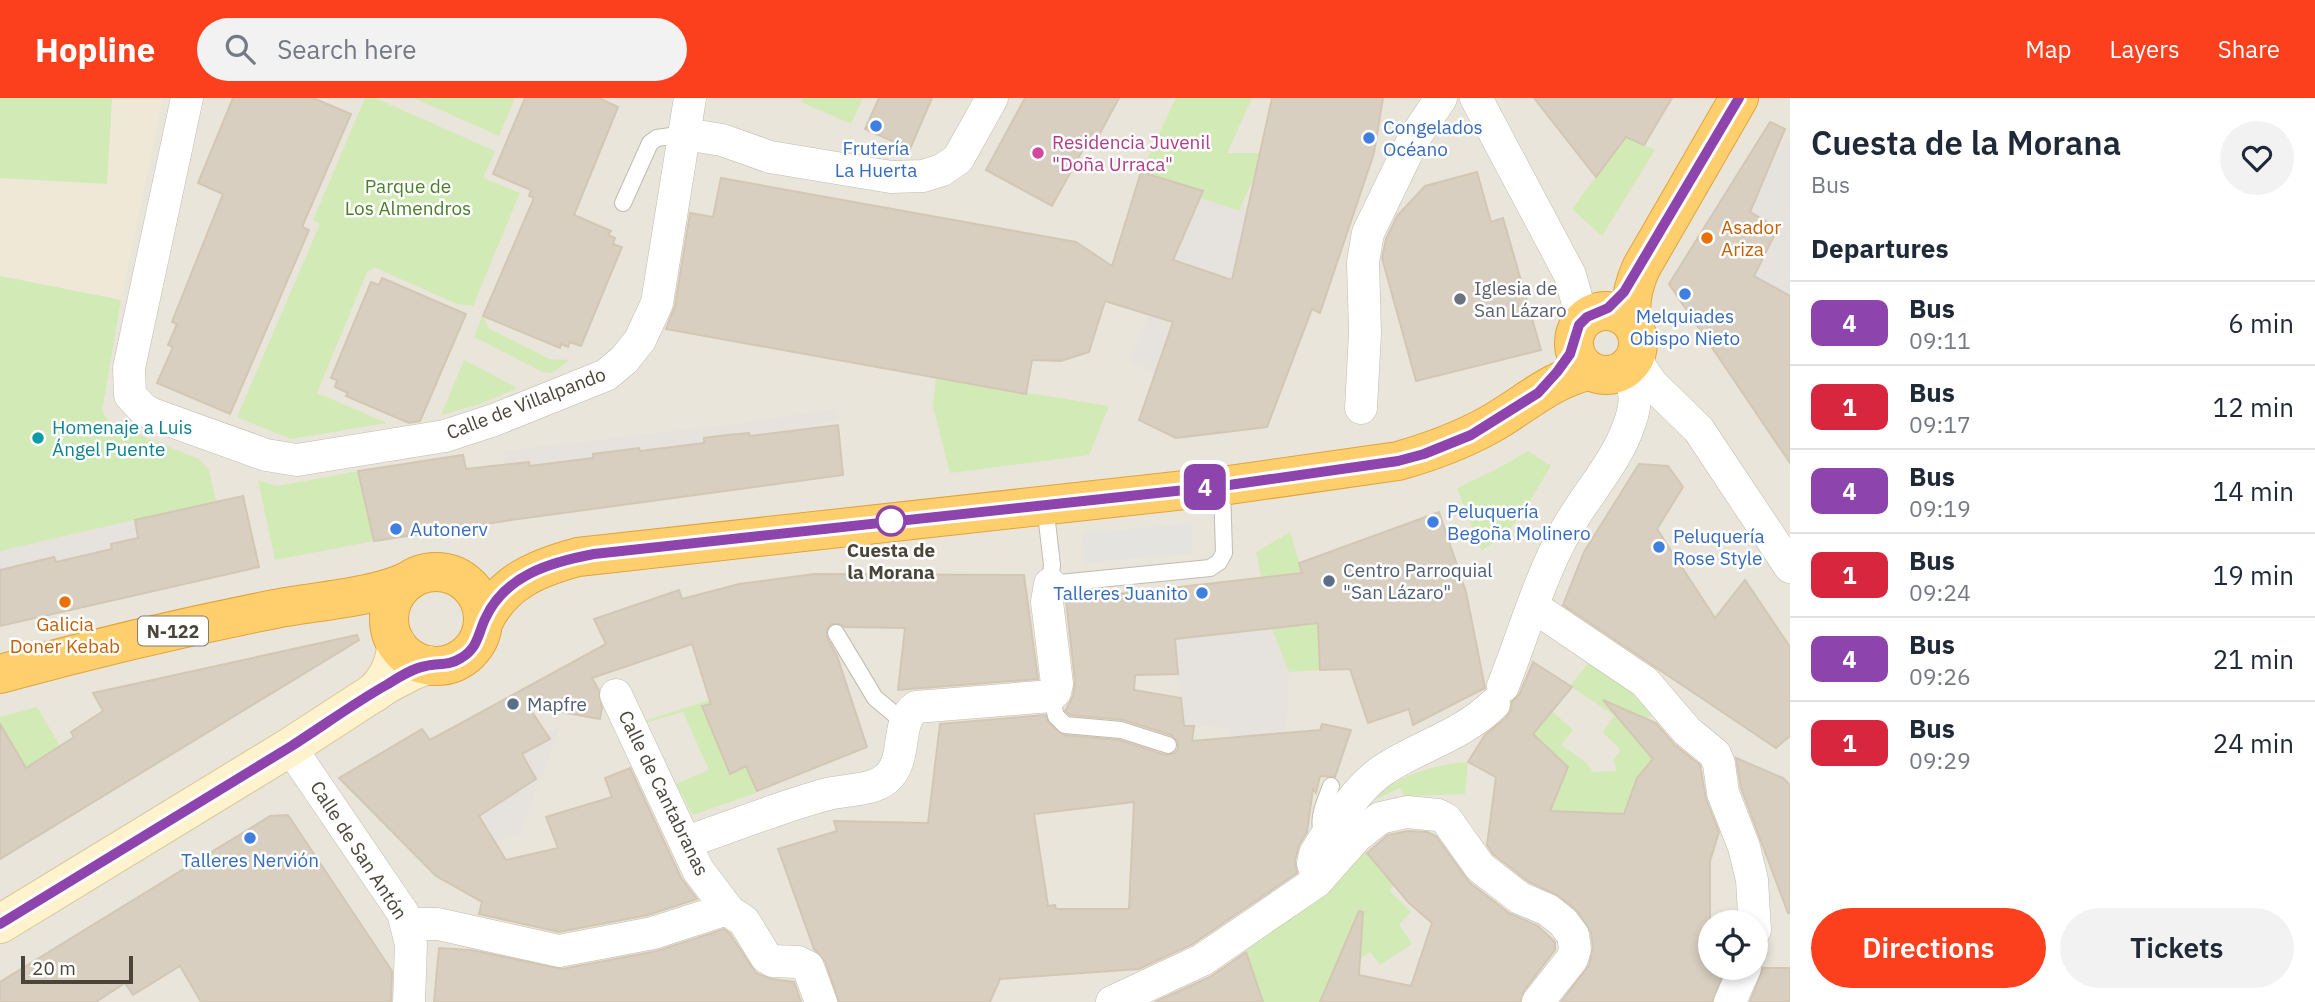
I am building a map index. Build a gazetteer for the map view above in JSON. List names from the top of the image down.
{
  "streets": {
    "highway": ["N-122"],
    "street": ["Calle de Villalpando", "Calle de Cantabranas", "Calle de San Antón"]
  },
  "parks": ["Parque de Los Almendros"],
  "places": [
    "Frutería La Huerta",
    "Congelados Océano",
    "Residencia Juvenil \"Doña Urraca\"",
    "Asador Ariza",
    "Melquiades Obispo Nieto",
    "Iglesia de San Lázaro",
    "Homenaje a Luis Ángel Puente",
    "Cuesta de la Morana",
    "Peluquería Begoña Molinero",
    "Autonerv",
    "Peluquería Rose Style",
    "Centro Parroquial \"San Lázaro\"",
    "Talleres Juanito",
    "Galicia Doner Kebab",
    "Mapfre",
    "Talleres Nervión"
  ],
  "lines": ["bus line 4"],
  "scale_bar": "20 m",
  "page": {
    "header": "Hopline",
    "search": "Search here",
    "nav": ["Map", "Layers", "Share"],
    "on_map": "4",
    "heading": [
      ["Cuesta de la Morana", "Bus"],
      "Departures"
    ],
    "list": [
      {
        "mark": "4",
        "name": "Bus",
        "note": "09:11",
        "value": "6 min"
      },
      {
        "mark": "1",
        "name": "Bus",
        "note": "09:17",
        "value": "12 min"
      },
      {
        "mark": "4",
        "name": "Bus",
        "note": "09:19",
        "value": "14 min"
      },
      {
        "mark": "1",
        "name": "Bus",
        "note": "09:24",
        "value": "19 min"
      },
      {
        "mark": "4",
        "name": "Bus",
        "note": "09:26",
        "value": "21 min"
      },
      {
        "mark": "1",
        "name": "Bus",
        "note": "09:29",
        "value": "24 min"
      }
    ],
    "buttons": ["Directions", "Tickets"],
    "scale": "20 m"
  }
}
